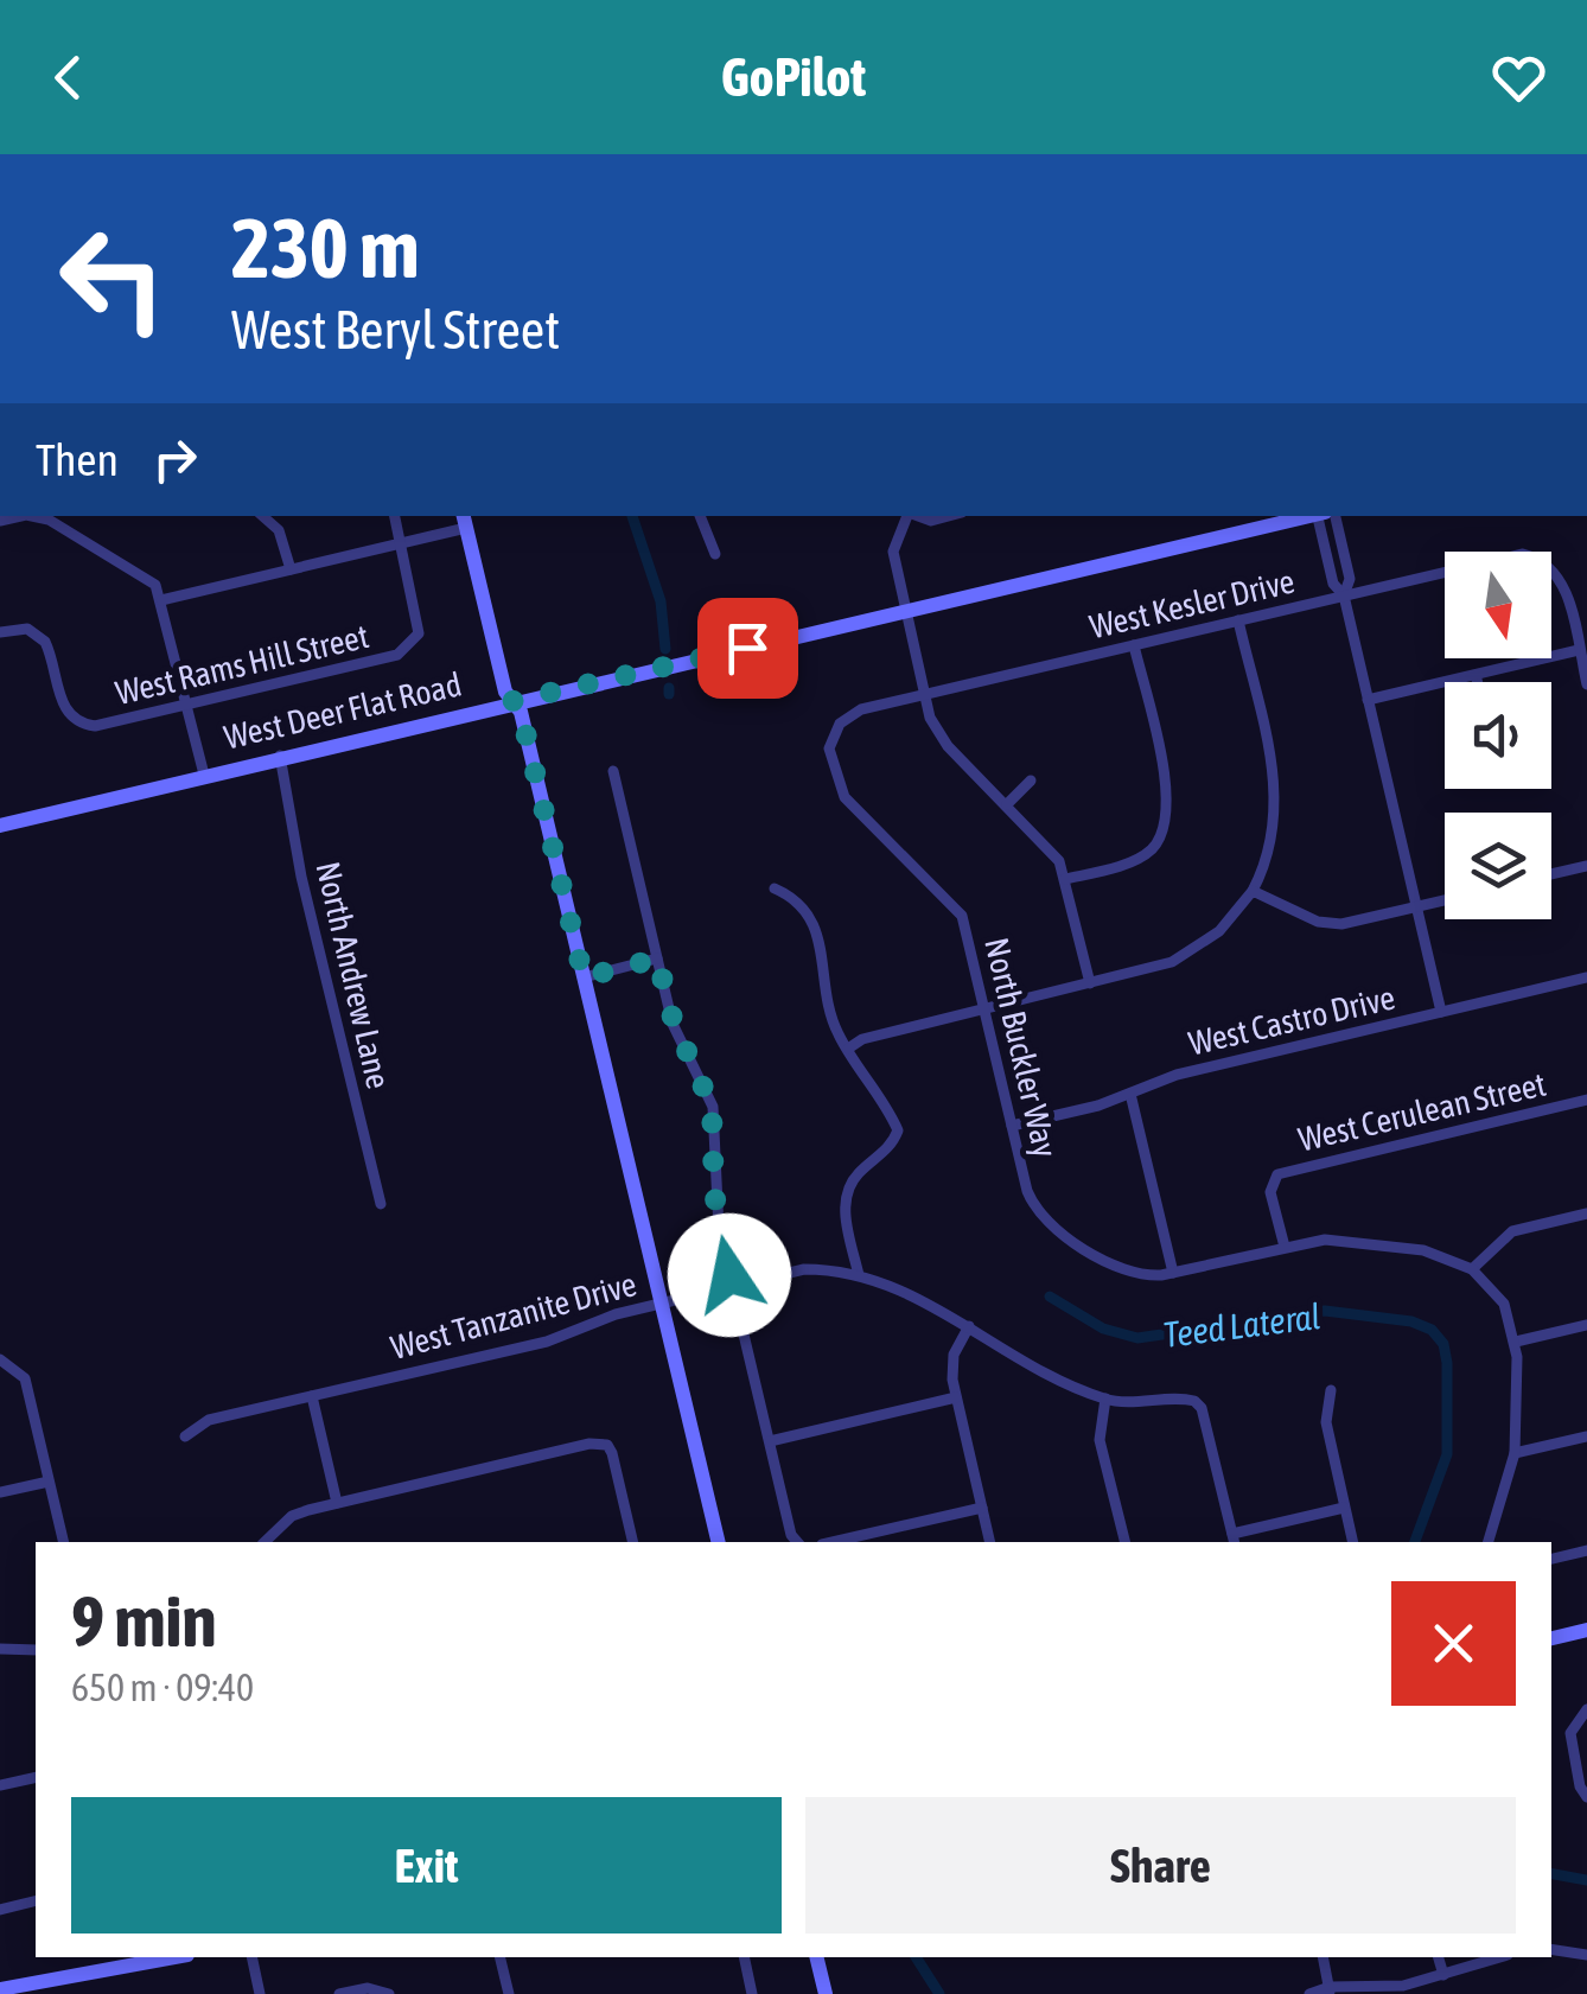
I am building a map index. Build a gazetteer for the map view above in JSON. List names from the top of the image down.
{
  "streets": {
    "main road": ["West Deer Flat Road"],
    "street": [
      "West Kesler Drive",
      "West Rams Hill Street",
      "North Andrew Lane",
      "West Castro Drive",
      "North Buckler Way",
      "West Cerulean Street",
      "West Tanzanite Drive"
    ]
  },
  "crossings": [
    ["West Kesler Drive", "North Buckler Way"],
    ["West Deer Flat Road", "North Andrew Lane"],
    ["West Castro Drive", "North Buckler Way"]
  ],
  "water": ["Teed Lateral"],
  "north": "bottom",
  "page": {
    "header": "GoPilot",
    "turn": ["230 m", "West Beryl Street"],
    "then": "Then",
    "heading": ["9 min", "650 m · 09:40"],
    "buttons": ["Exit", "Share"]
  }
}
